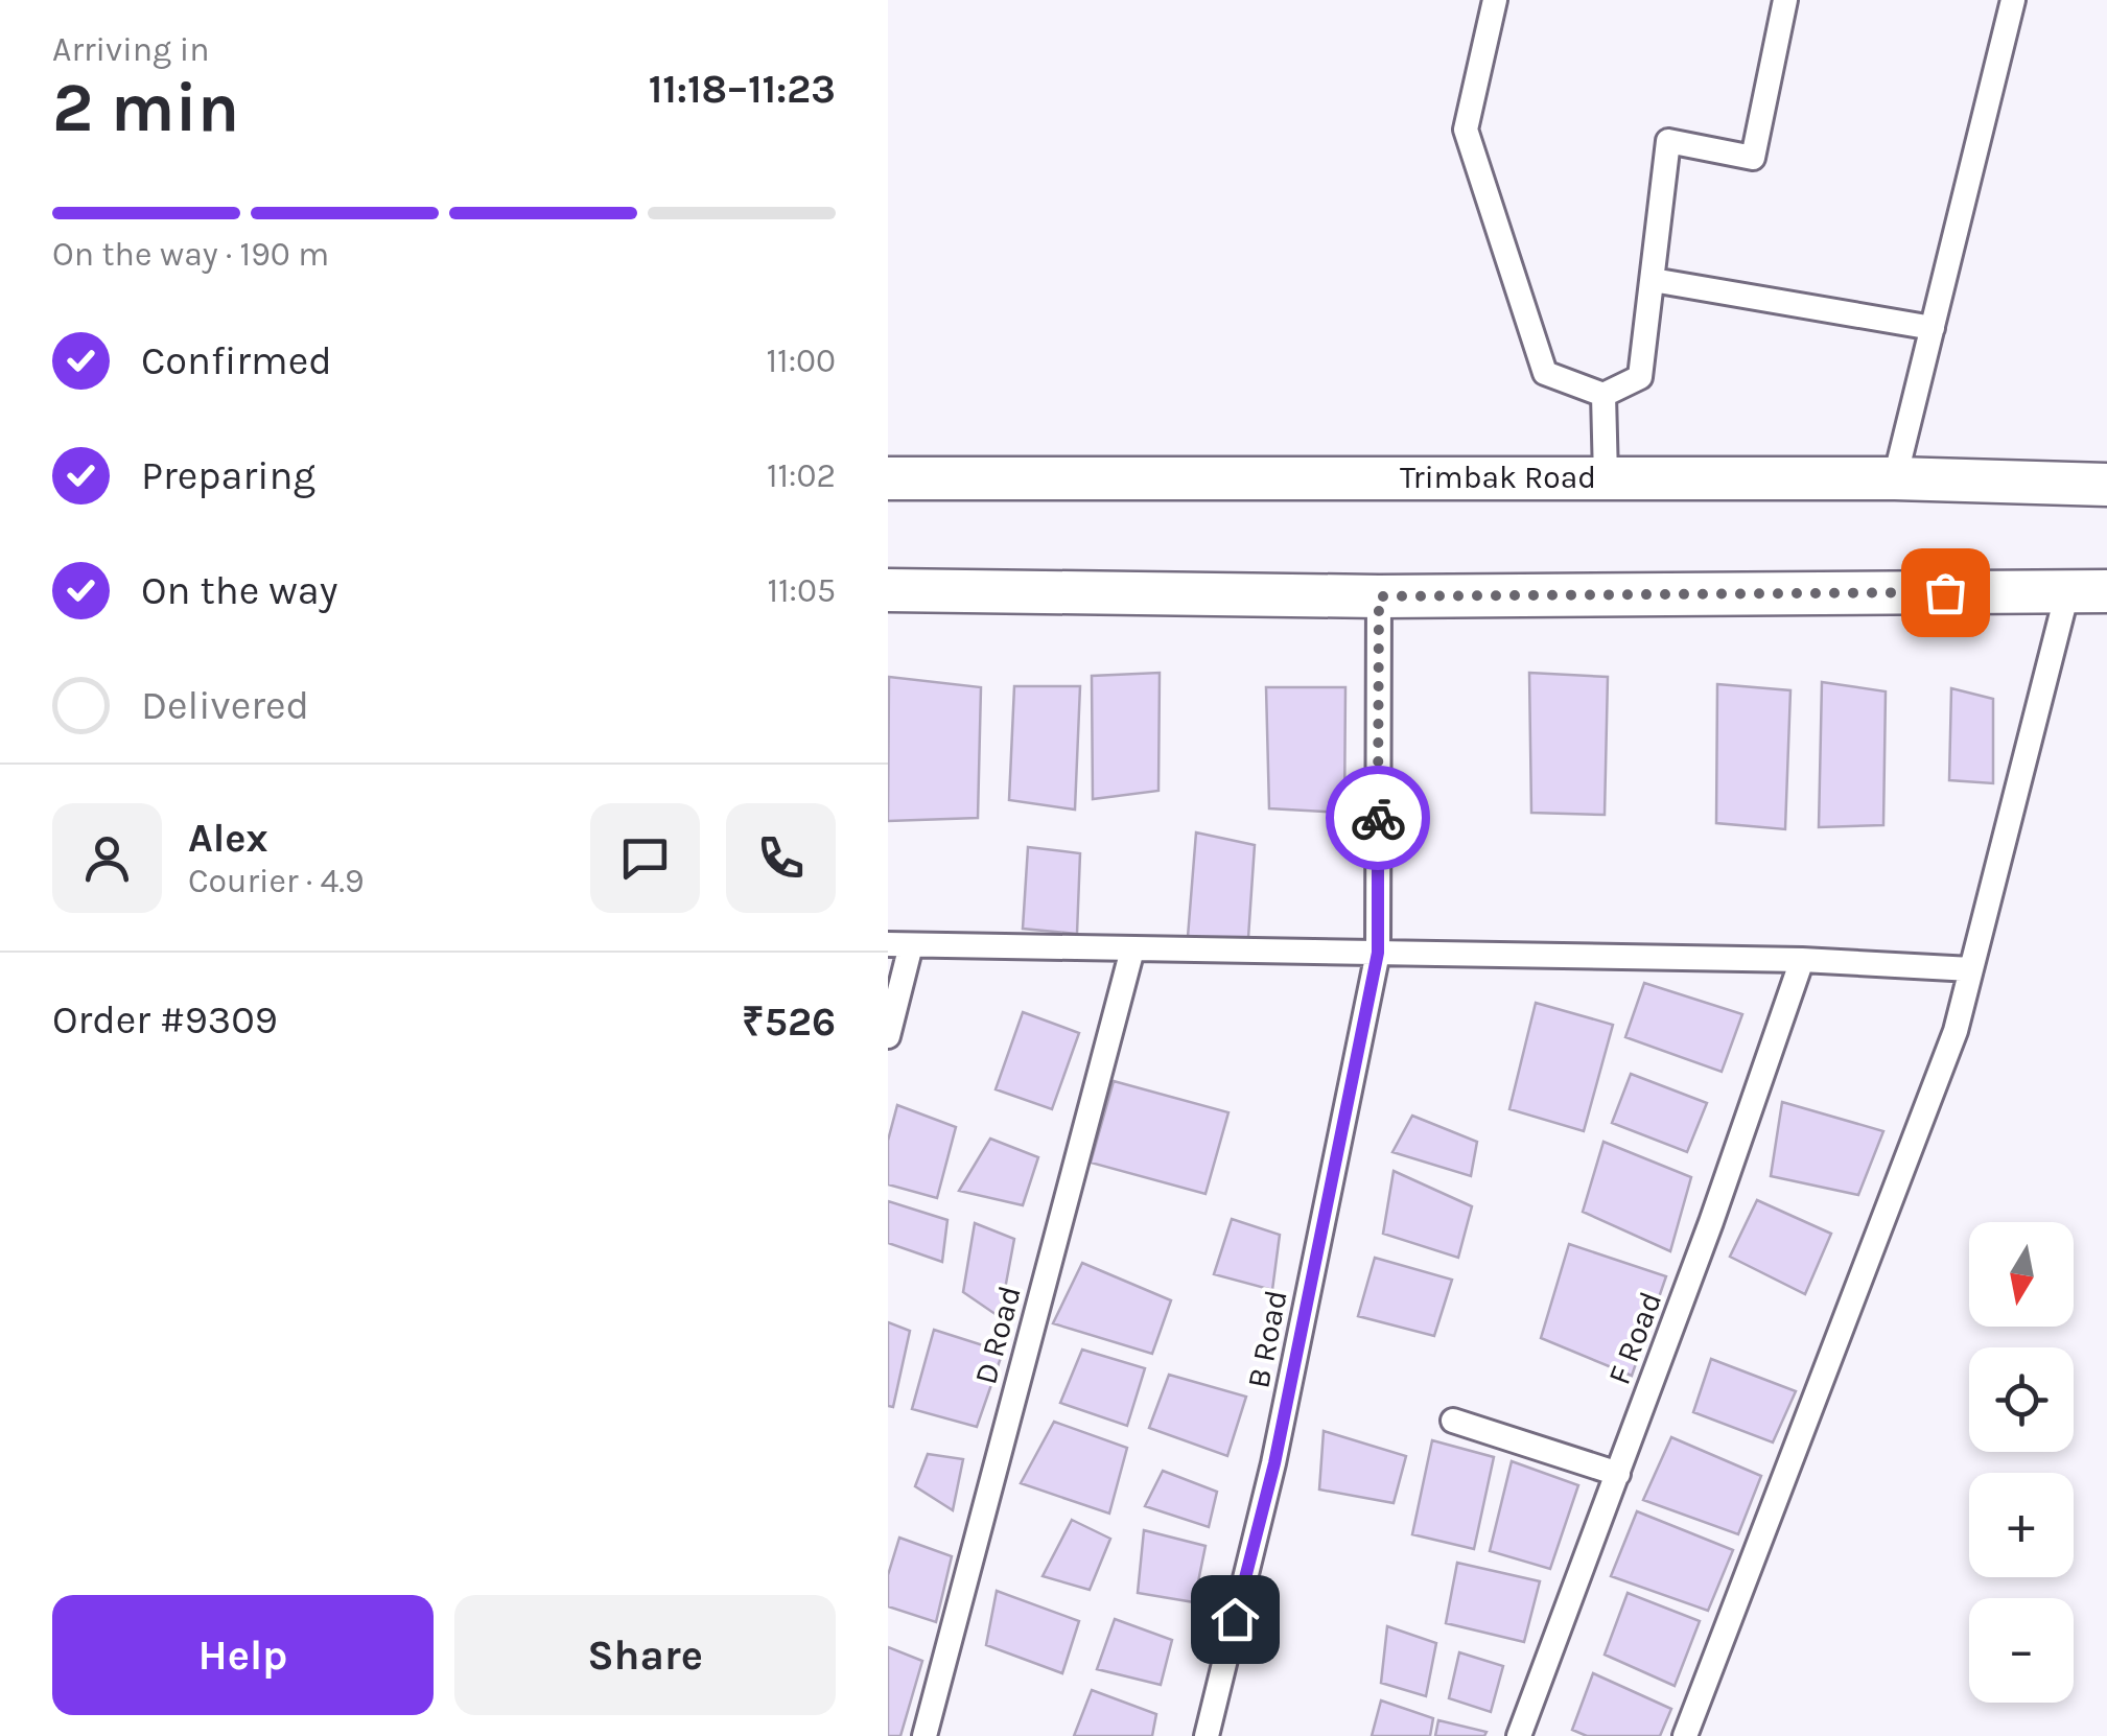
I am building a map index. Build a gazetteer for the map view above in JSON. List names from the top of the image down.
{
  "streets": {
    "highway": ["Trimbak Road"],
    "street": ["D Road", "F Road", "B Road"]
  },
  "north": "bottom",
  "page": {
    "heading": ["2 min", "Arriving in", "11:18–11:23"],
    "panel": [
      "Alex",
      "Courier · 4.9",
      "Order #9309",
      "₹526"
    ],
    "bar": "On the way · 190 m",
    "list": [
      ["Confirmed", "11:00"],
      ["Preparing", "11:02"],
      ["On the way", "11:05"],
      "Delivered"
    ],
    "map_buttons": ["+", "−"],
    "buttons": ["Help", "Share"]
  }
}
